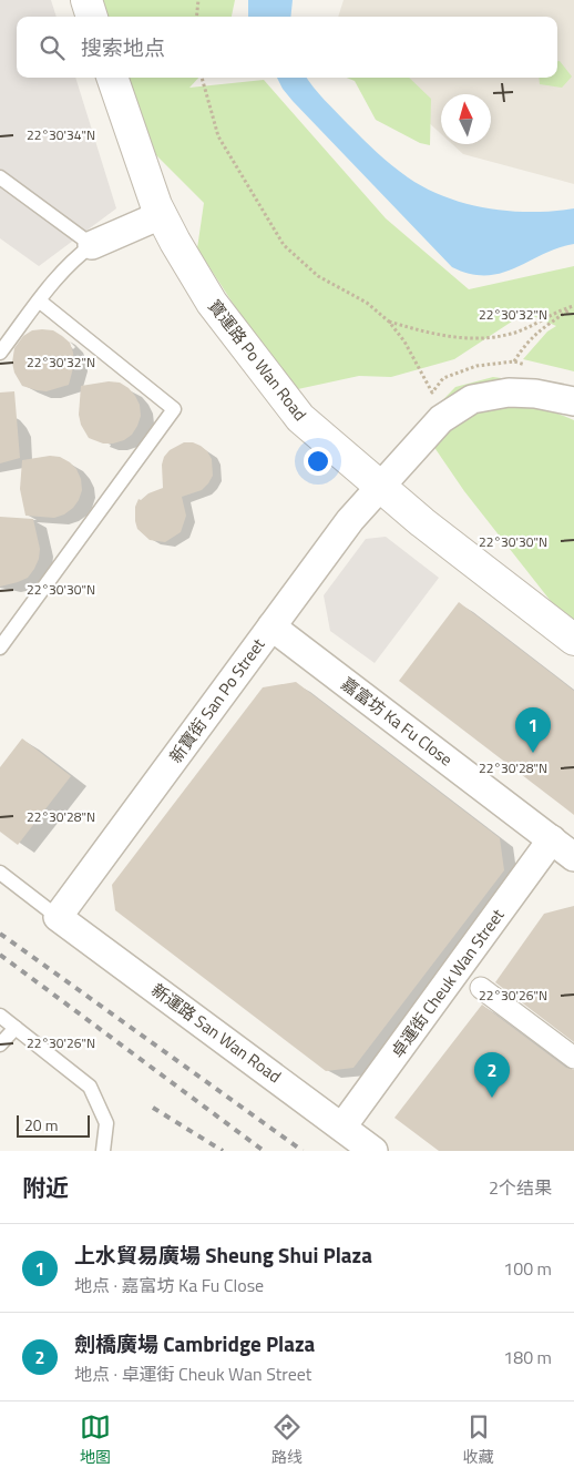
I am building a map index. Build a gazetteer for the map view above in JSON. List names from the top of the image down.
{
  "streets": {
    "street": [
      "寶運路 Po Wan Road",
      "新寶街 San Po Street",
      "嘉富坊 Ka Fu Close",
      "卓運街 Cheuk Wan Street",
      "新運路 San Wan Road"
    ]
  },
  "crossings": [
    ["寶運路 Po Wan Road", "新寶街 San Po Street"],
    ["新寶街 San Po Street", "嘉富坊 Ka Fu Close"],
    ["新寶街 San Po Street", "新運路 San Wan Road"],
    ["嘉富坊 Ka Fu Close", "卓運街 Cheuk Wan Street"],
    ["卓運街 Cheuk Wan Street", "新運路 San Wan Road"]
  ],
  "scale_bar": "20 m",
  "north": "top",
  "page": {
    "search": "搜索地点",
    "pins": ["1", "2"],
    "scale": "20 m",
    "heading": ["附近", "2个结果"],
    "list": [
      {
        "mark": "1",
        "name": "上水貿易廣場 Sheung Shui Plaza",
        "note": "地点 · 嘉富坊 Ka Fu Close",
        "value": "100 m"
      },
      {
        "mark": "2",
        "name": "劍橋廣場 Cambridge Plaza",
        "note": "地点 · 卓運街 Cheuk Wan Street",
        "value": "180 m"
      }
    ],
    "nav": ["地图", "路线", "收藏"]
  },
  "coordinates": [
    "22°30'34\"N",
    "22°30'32\"N",
    "22°30'30\"N",
    "22°30'28\"N",
    "22°30'26\"N"
  ]
}
